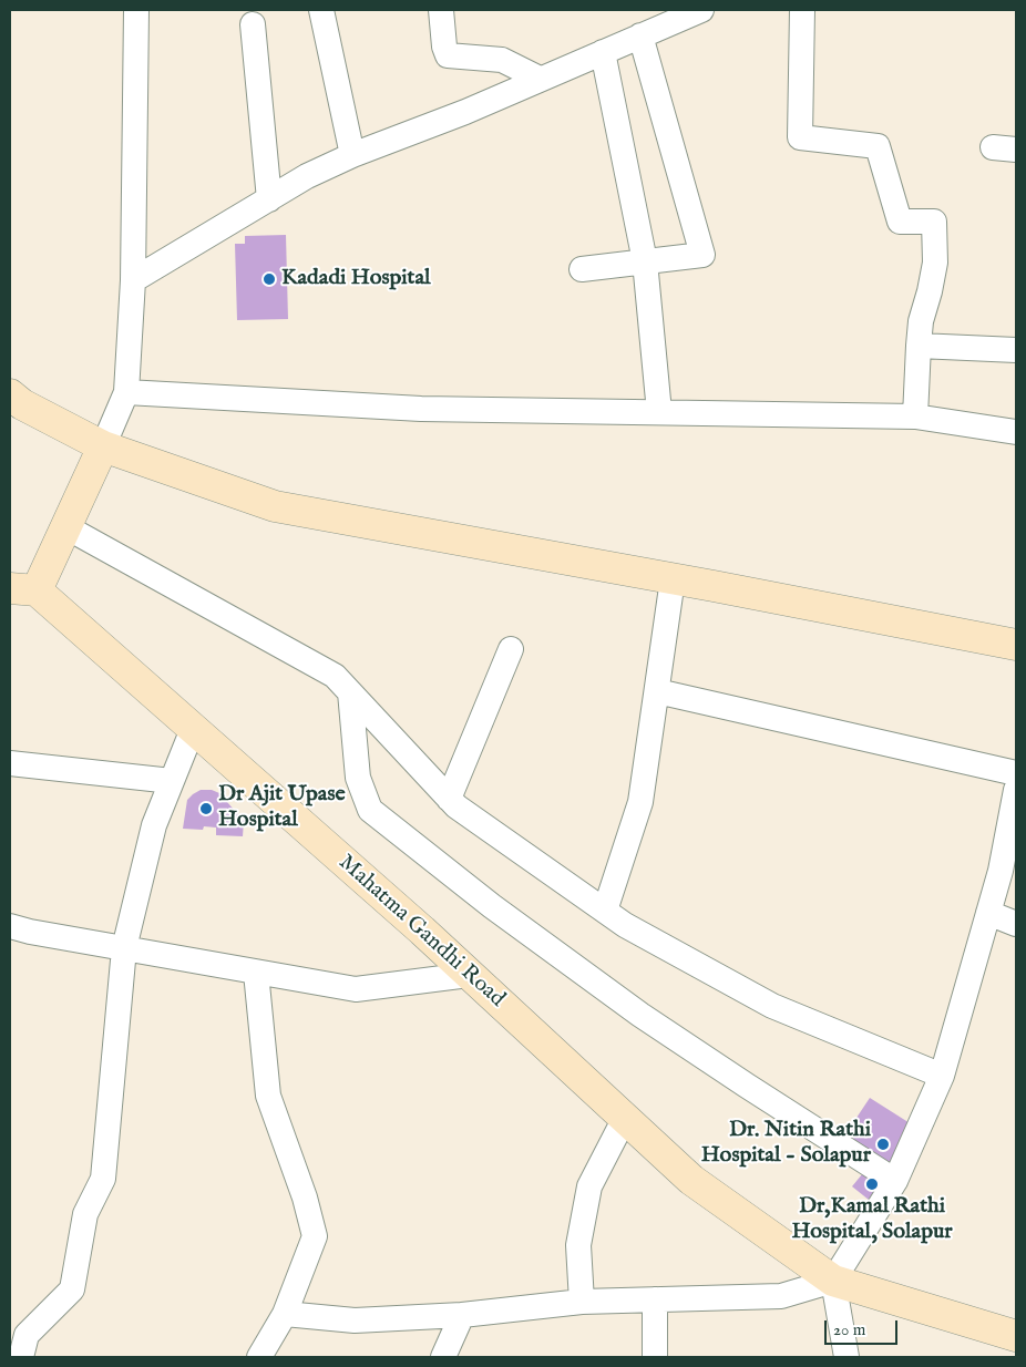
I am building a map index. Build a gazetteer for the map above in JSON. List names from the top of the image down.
{
  "streets": {
    "street": ["Mahatma Gandhi Road"]
  },
  "places": [
    "Kadadi Hospital",
    "Dr Ajit Upase Hospital",
    "Dr. Nitin Rathi Hospital - Solapur",
    "Dr,Kamal Rathi Hospital, Solapur"
  ],
  "scale_bar": "20 m"
}
